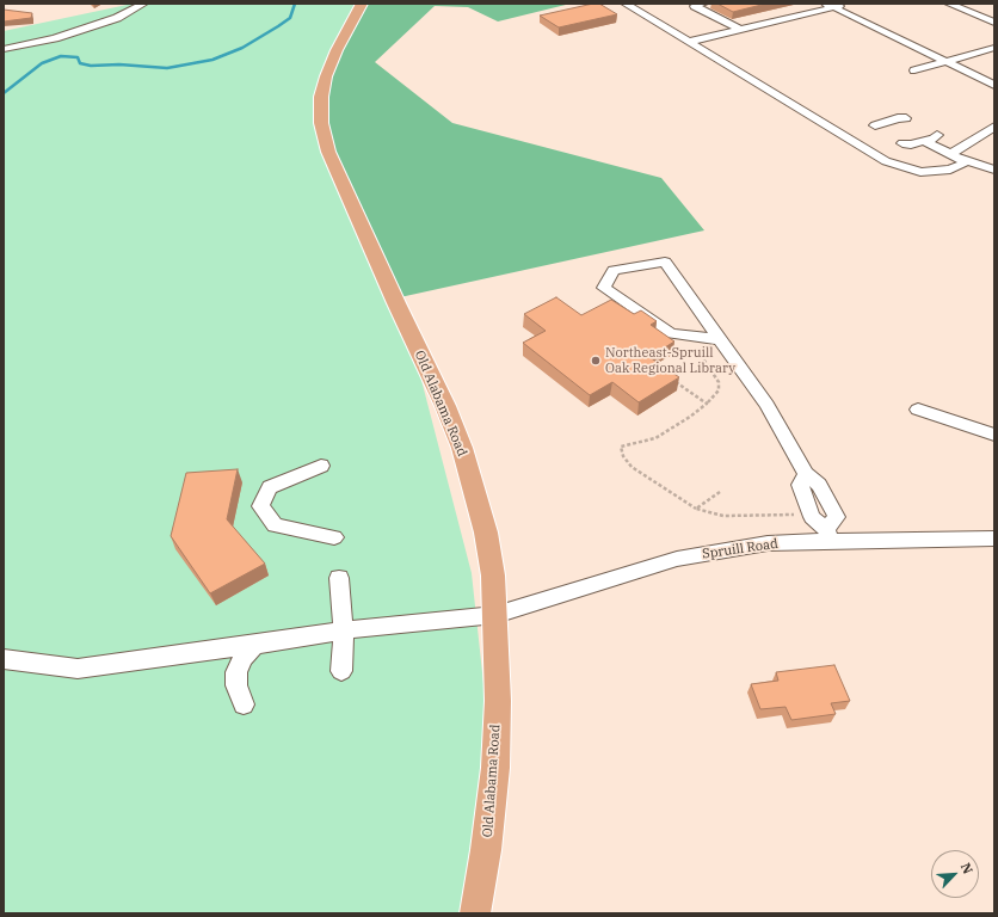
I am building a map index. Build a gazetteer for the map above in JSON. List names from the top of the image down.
{
  "streets": {
    "main road": ["Old Alabama Road"],
    "street": ["Spruill Road"]
  },
  "crossings": [
    ["Old Alabama Road", "Spruill Road"]
  ],
  "places": ["Northeast-Spruill Oak Regional Library"],
  "north": "top right"
}
